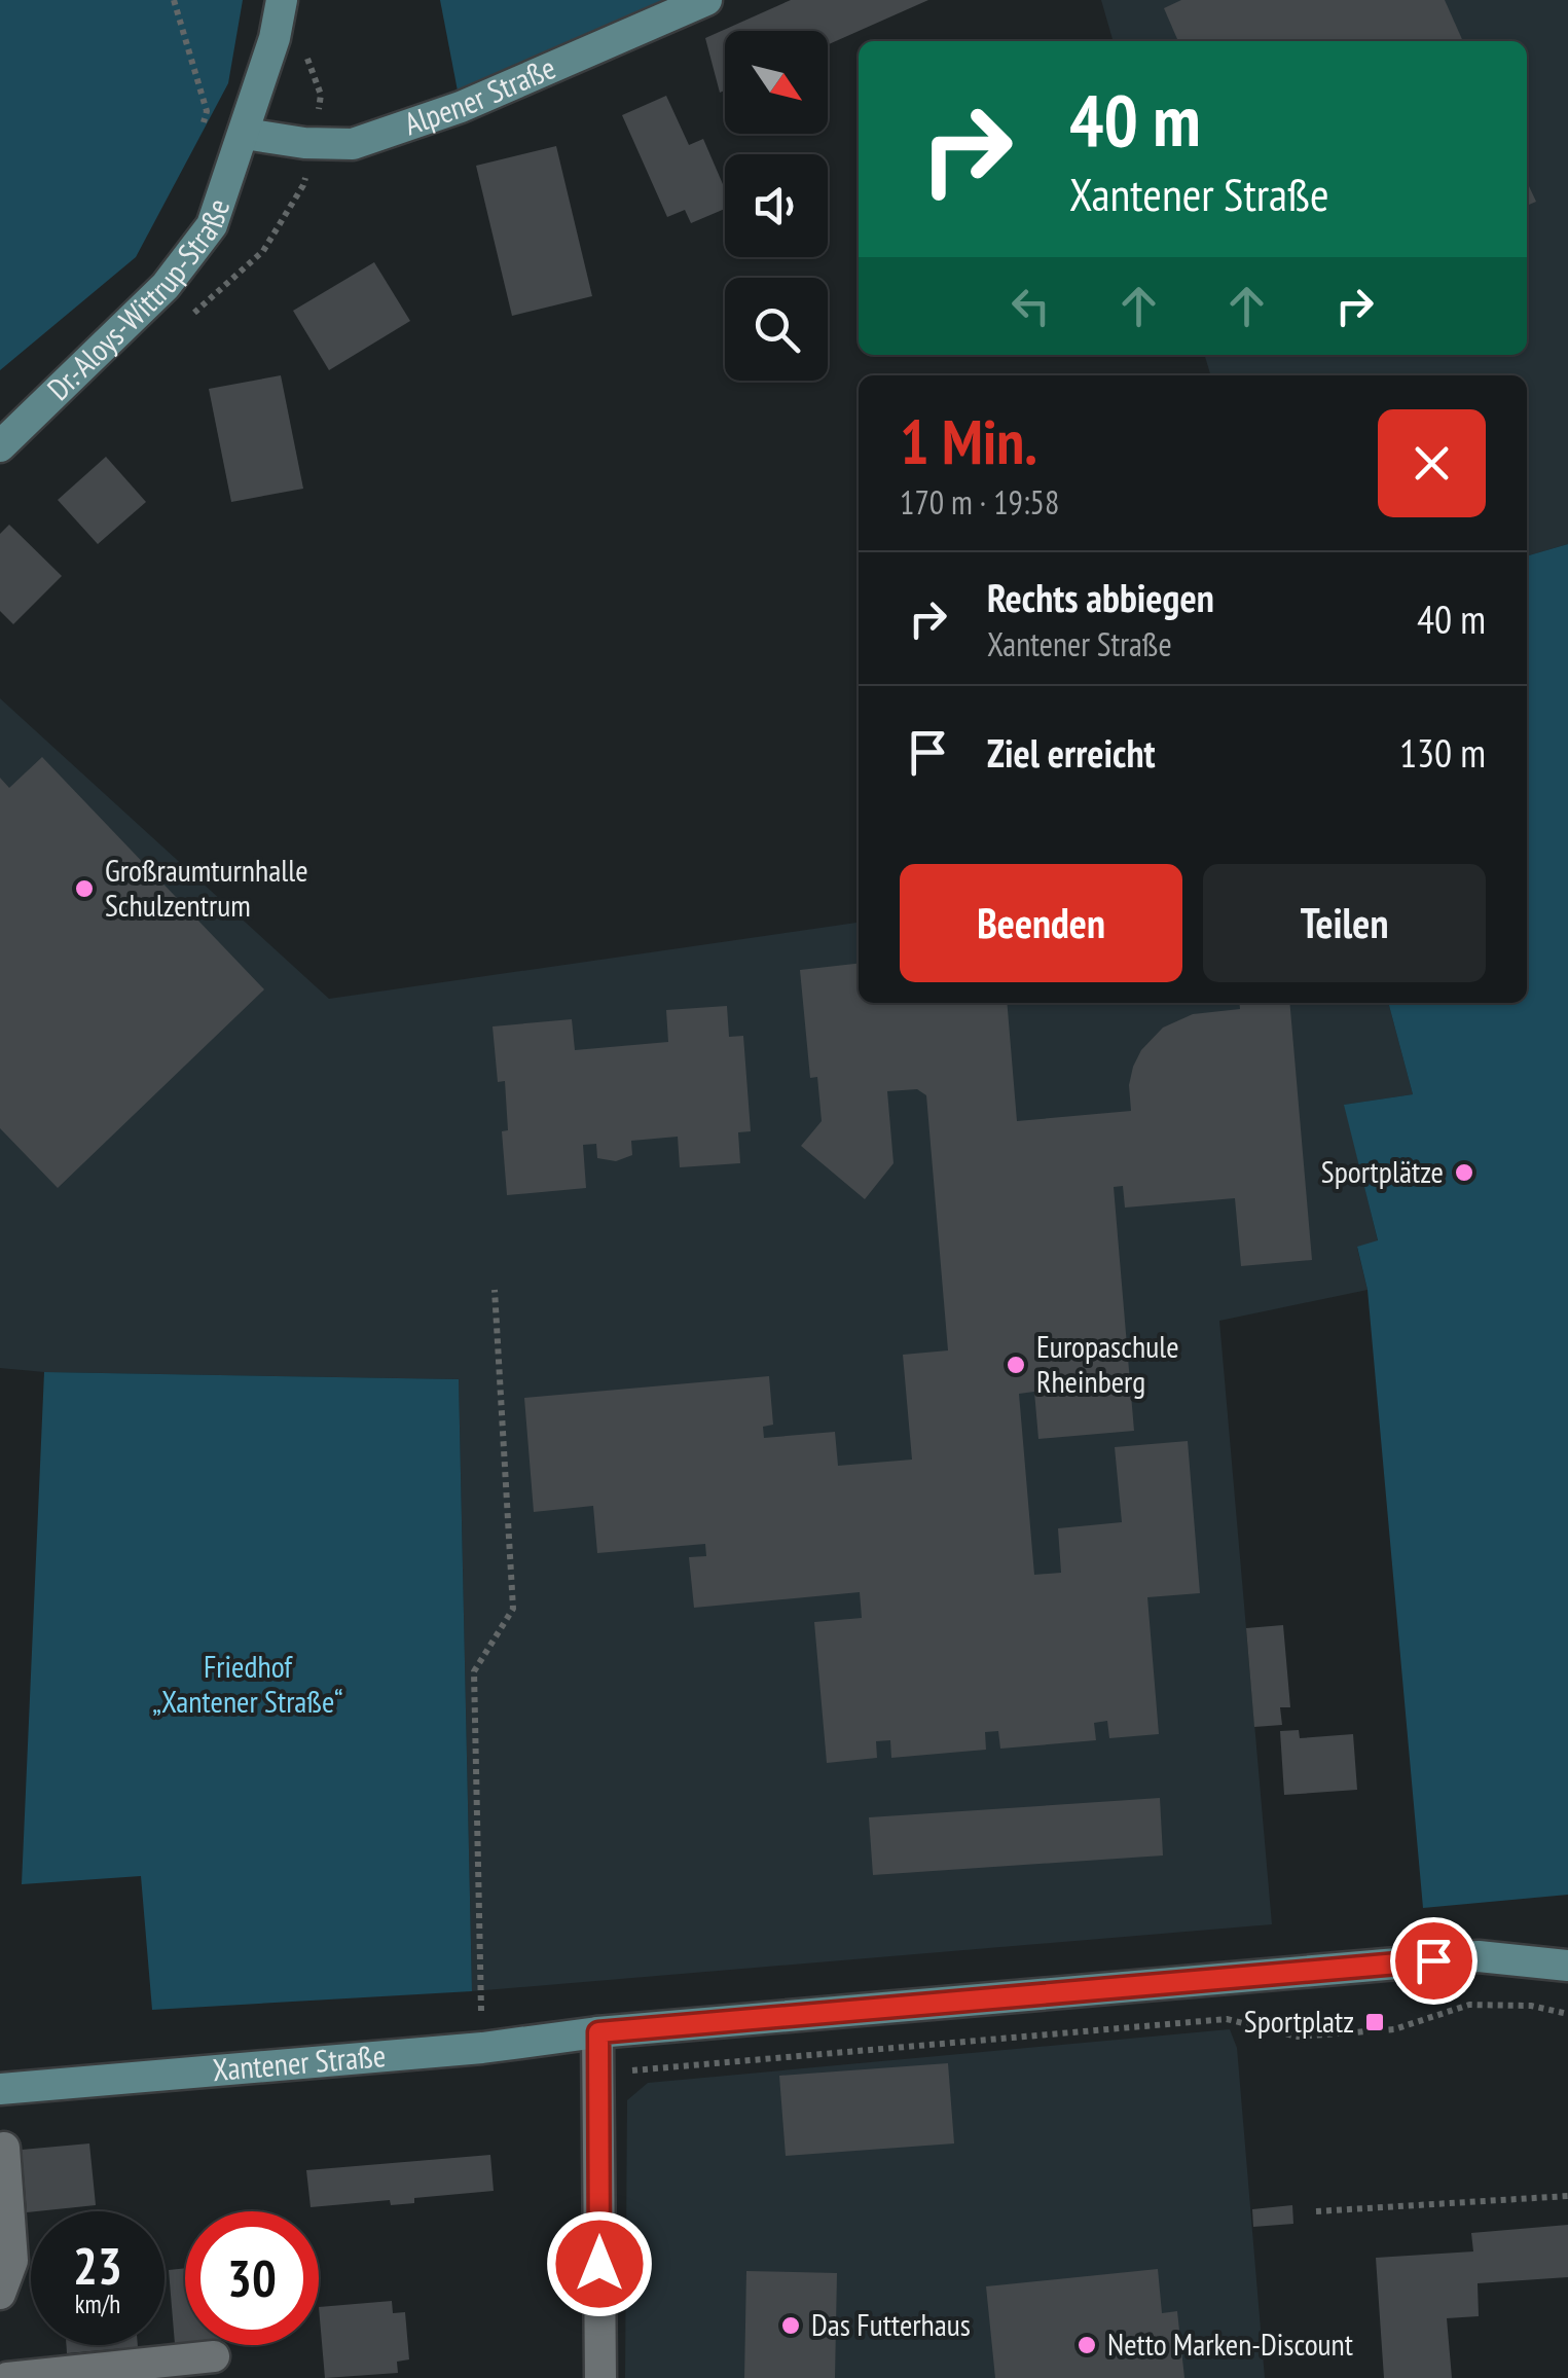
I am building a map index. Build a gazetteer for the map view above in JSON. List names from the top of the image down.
{
  "streets": {
    "street": ["Alpener Straße", "Dr.-Aloys-Wittrup-Straße", "Xantener Straße"]
  },
  "crossings": [
    ["Alpener Straße", "Dr.-Aloys-Wittrup-Straße"]
  ],
  "parks": ["Friedhof „Xantener Straße“"],
  "places": {
    "other": [
      "Großraumturnhalle Schulzentrum",
      "Sportplätze",
      "Europaschule Rheinberg",
      "Das Futterhaus",
      "Netto Marken-Discount"
    ],
    "transit": ["Sportplatz"]
  },
  "north": "bottom right",
  "page": {
    "turn": ["40 m", "Xantener Straße"],
    "heading": ["1 Min.", "170 m · 19:58"],
    "list": [
      {
        "name": "Rechts abbiegen",
        "note": "Xantener Straße",
        "value": "40 m"
      },
      {
        "name": "Ziel erreicht",
        "value": "130 m"
      }
    ],
    "buttons": ["Beenden", "Teilen"],
    "speed": "23 km/h",
    "limit": "30"
  }
}
